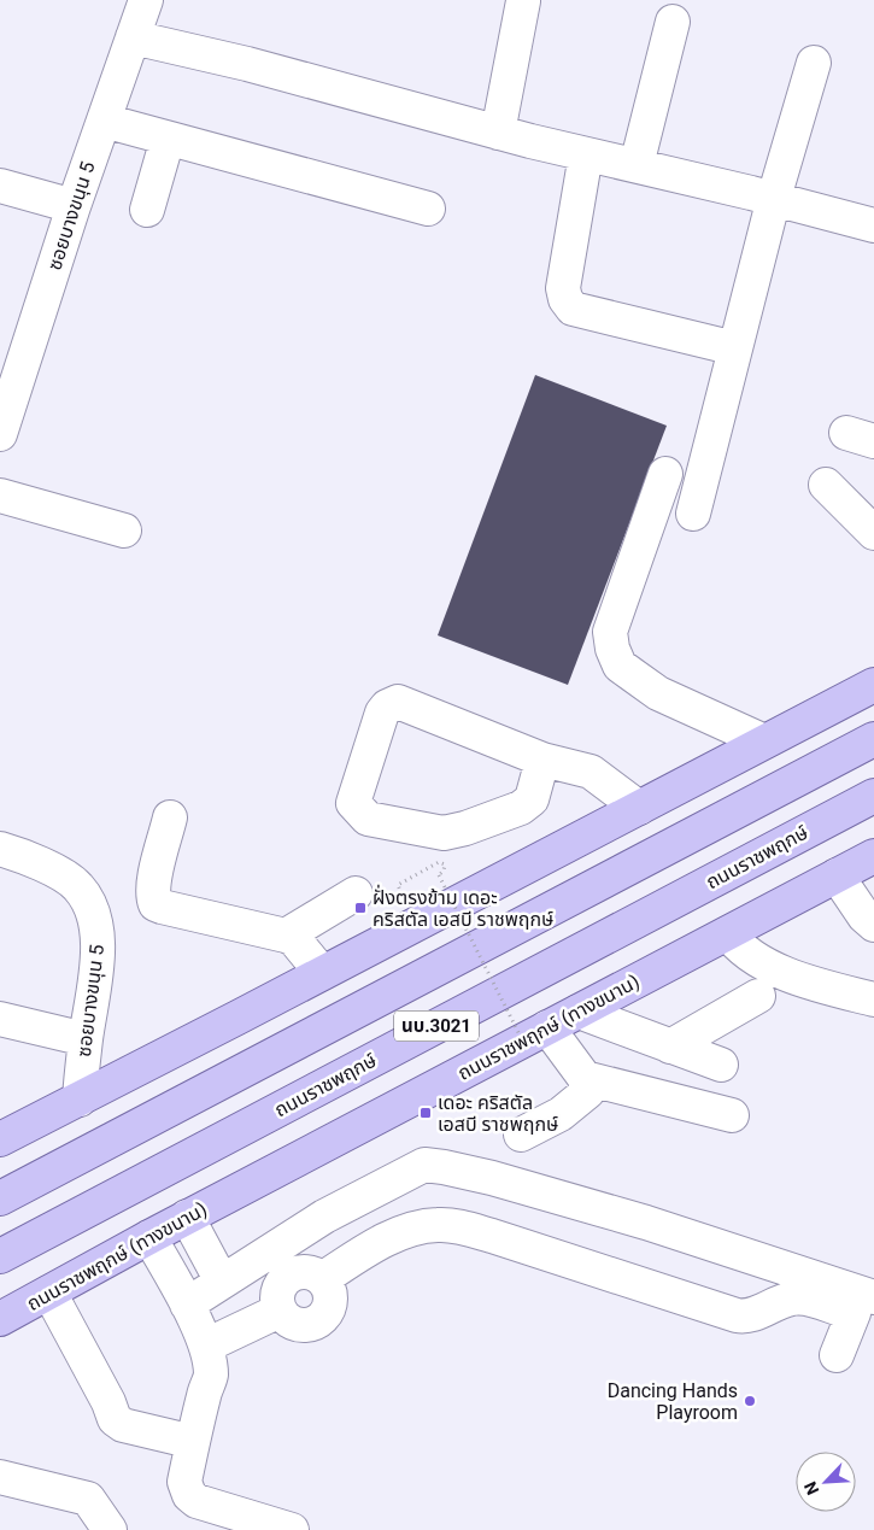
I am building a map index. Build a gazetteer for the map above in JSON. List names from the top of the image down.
{
  "streets": {
    "main road": ["ถนนราชพฤกษ์", "นบ.3021", "ถนนราชพฤกษ์ (ทางขนาน)"],
    "street": ["ซอยบางขนุน 5"]
  },
  "places": {
    "transit": ["ฝั่งตรงข้าม เดอะ คริสตัล เอสบี ราชพฤกษ์", "เดอะ คริสตัล เอสบี ราชพฤกษ์"],
    "other": ["Dancing Hands Playroom"]
  },
  "north": "bottom left"
}
